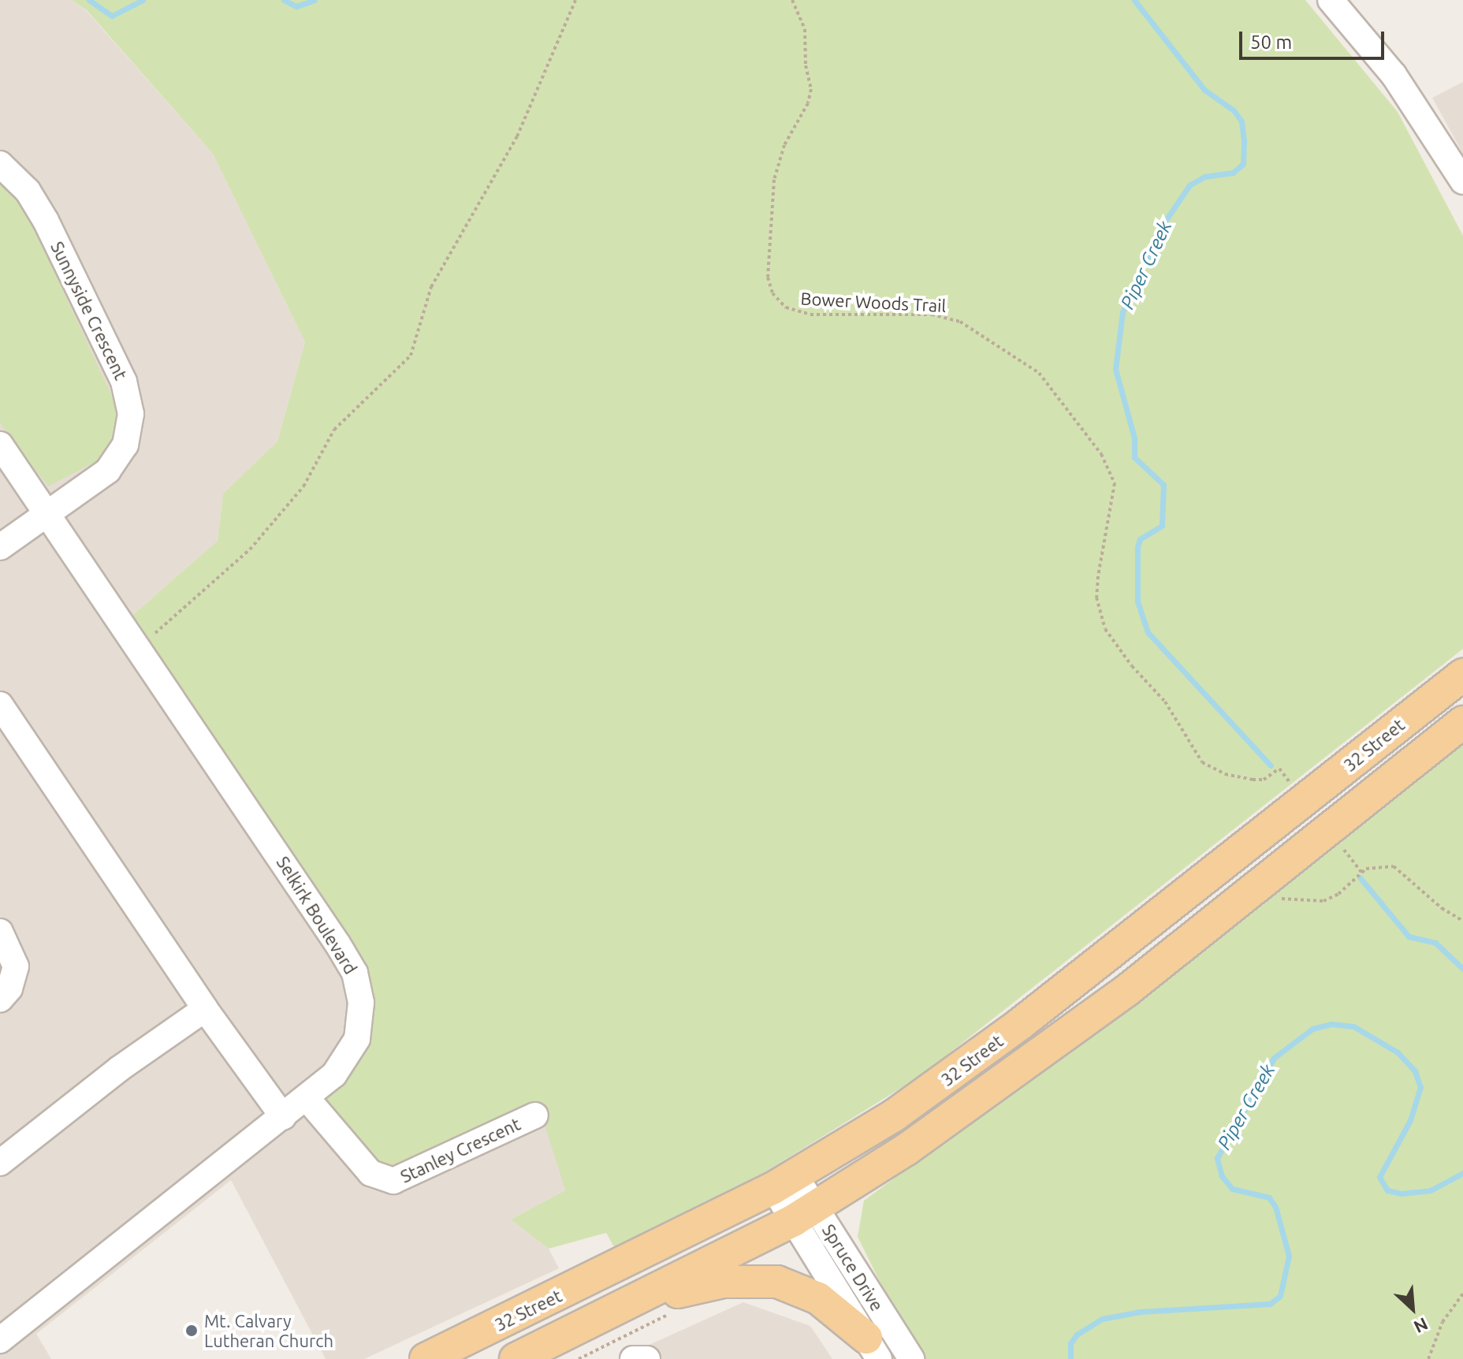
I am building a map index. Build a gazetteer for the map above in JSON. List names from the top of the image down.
{
  "streets": {
    "main road": ["32 Street"],
    "street": [
      "Sunnyside Crescent",
      "Selkirk Boulevard",
      "Stanley Crescent",
      "Spruce Drive"
    ],
    "path": ["Bower Woods Trail"]
  },
  "crossings": [
    ["Sunnyside Crescent", "Selkirk Boulevard"],
    ["32 Street", "Spruce Drive"],
    ["Selkirk Boulevard", "Stanley Crescent"]
  ],
  "water": ["Piper Creek"],
  "places": ["Mt. Calvary Lutheran Church"],
  "scale_bar": "50 m",
  "north": "bottom right"
}
